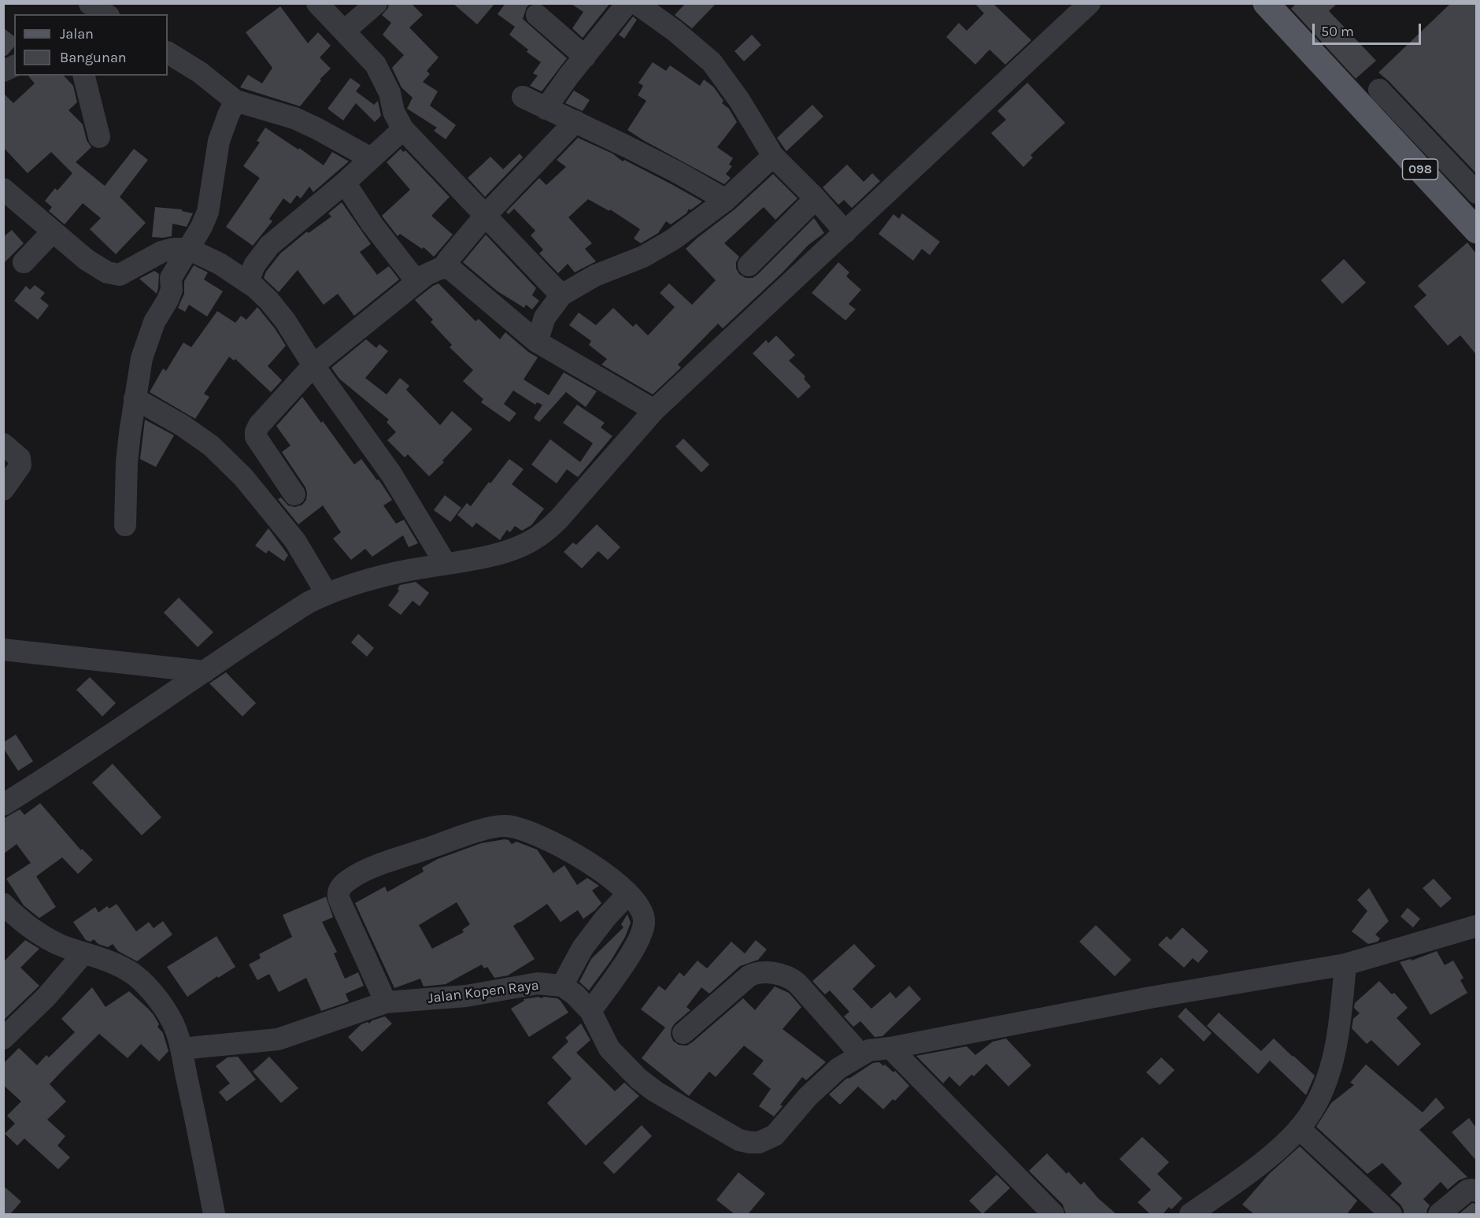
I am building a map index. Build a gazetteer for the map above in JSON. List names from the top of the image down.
{
  "streets": {
    "main road": ["098"],
    "street": ["Jalan Kopen Raya"]
  },
  "legend": ["Jalan", "Bangunan"],
  "scale_bar": "50 m"
}
